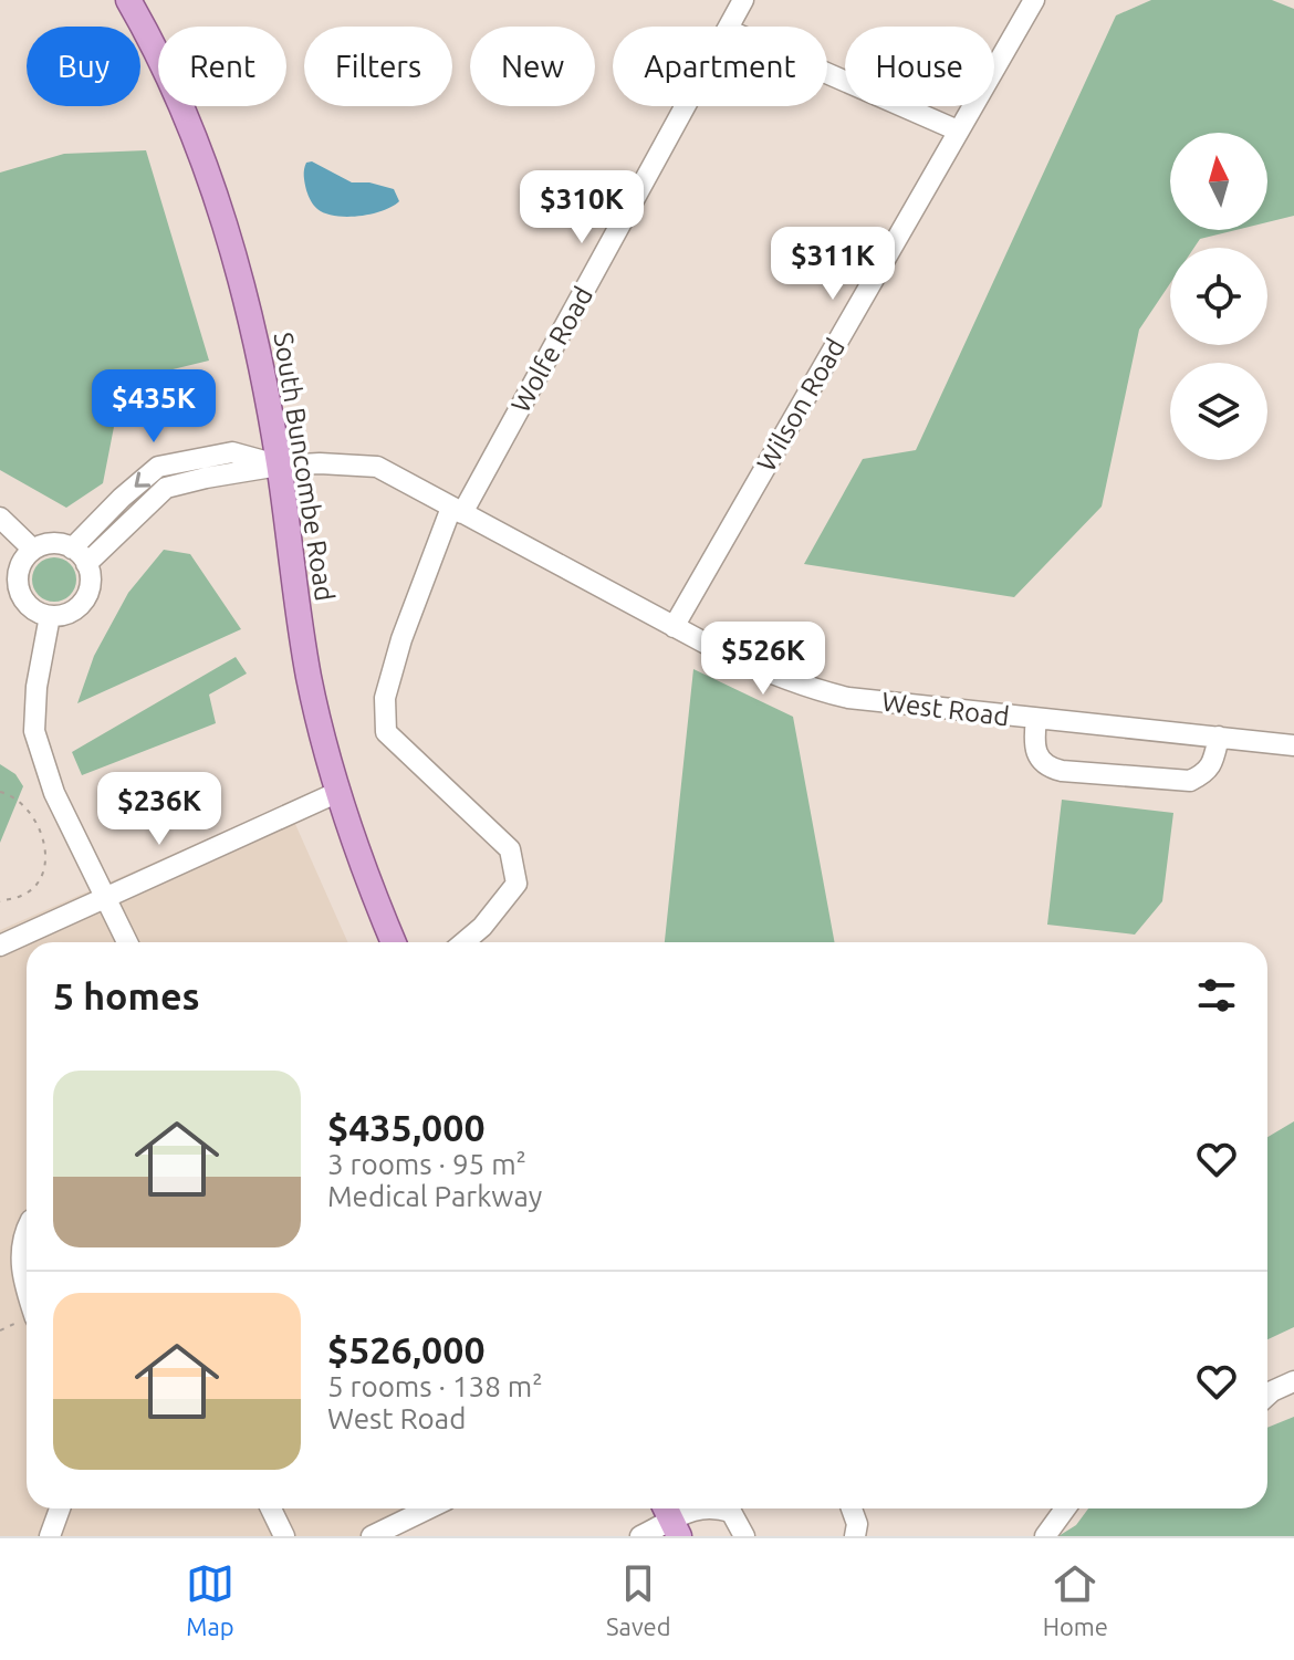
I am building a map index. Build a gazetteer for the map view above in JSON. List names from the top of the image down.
{
  "streets": {
    "main road": ["South Buncombe Road"],
    "street": ["Wolfe Road", "Wilson Road", "West Road"]
  },
  "crossings": [
    ["Wolfe Road", "West Road"],
    ["Wilson Road", "West Road"],
    ["South Buncombe Road", "West Road"]
  ],
  "north": "top",
  "page": {
    "chip": [
      "Buy",
      "Rent",
      "Filters",
      "New",
      "Apartment",
      "House"
    ],
    "price": [
      "$310K",
      "$311K",
      "$435K",
      "$526K",
      "$236K"
    ],
    "heading": "5 homes",
    "list": [
      {
        "name": "$435,000",
        "note": "3 rooms · 95 m² · Medical Parkway"
      },
      {
        "name": "$526,000",
        "note": "5 rooms · 138 m² · West Road"
      }
    ],
    "tabs": ["Map", "Saved", "Home"]
  }
}
